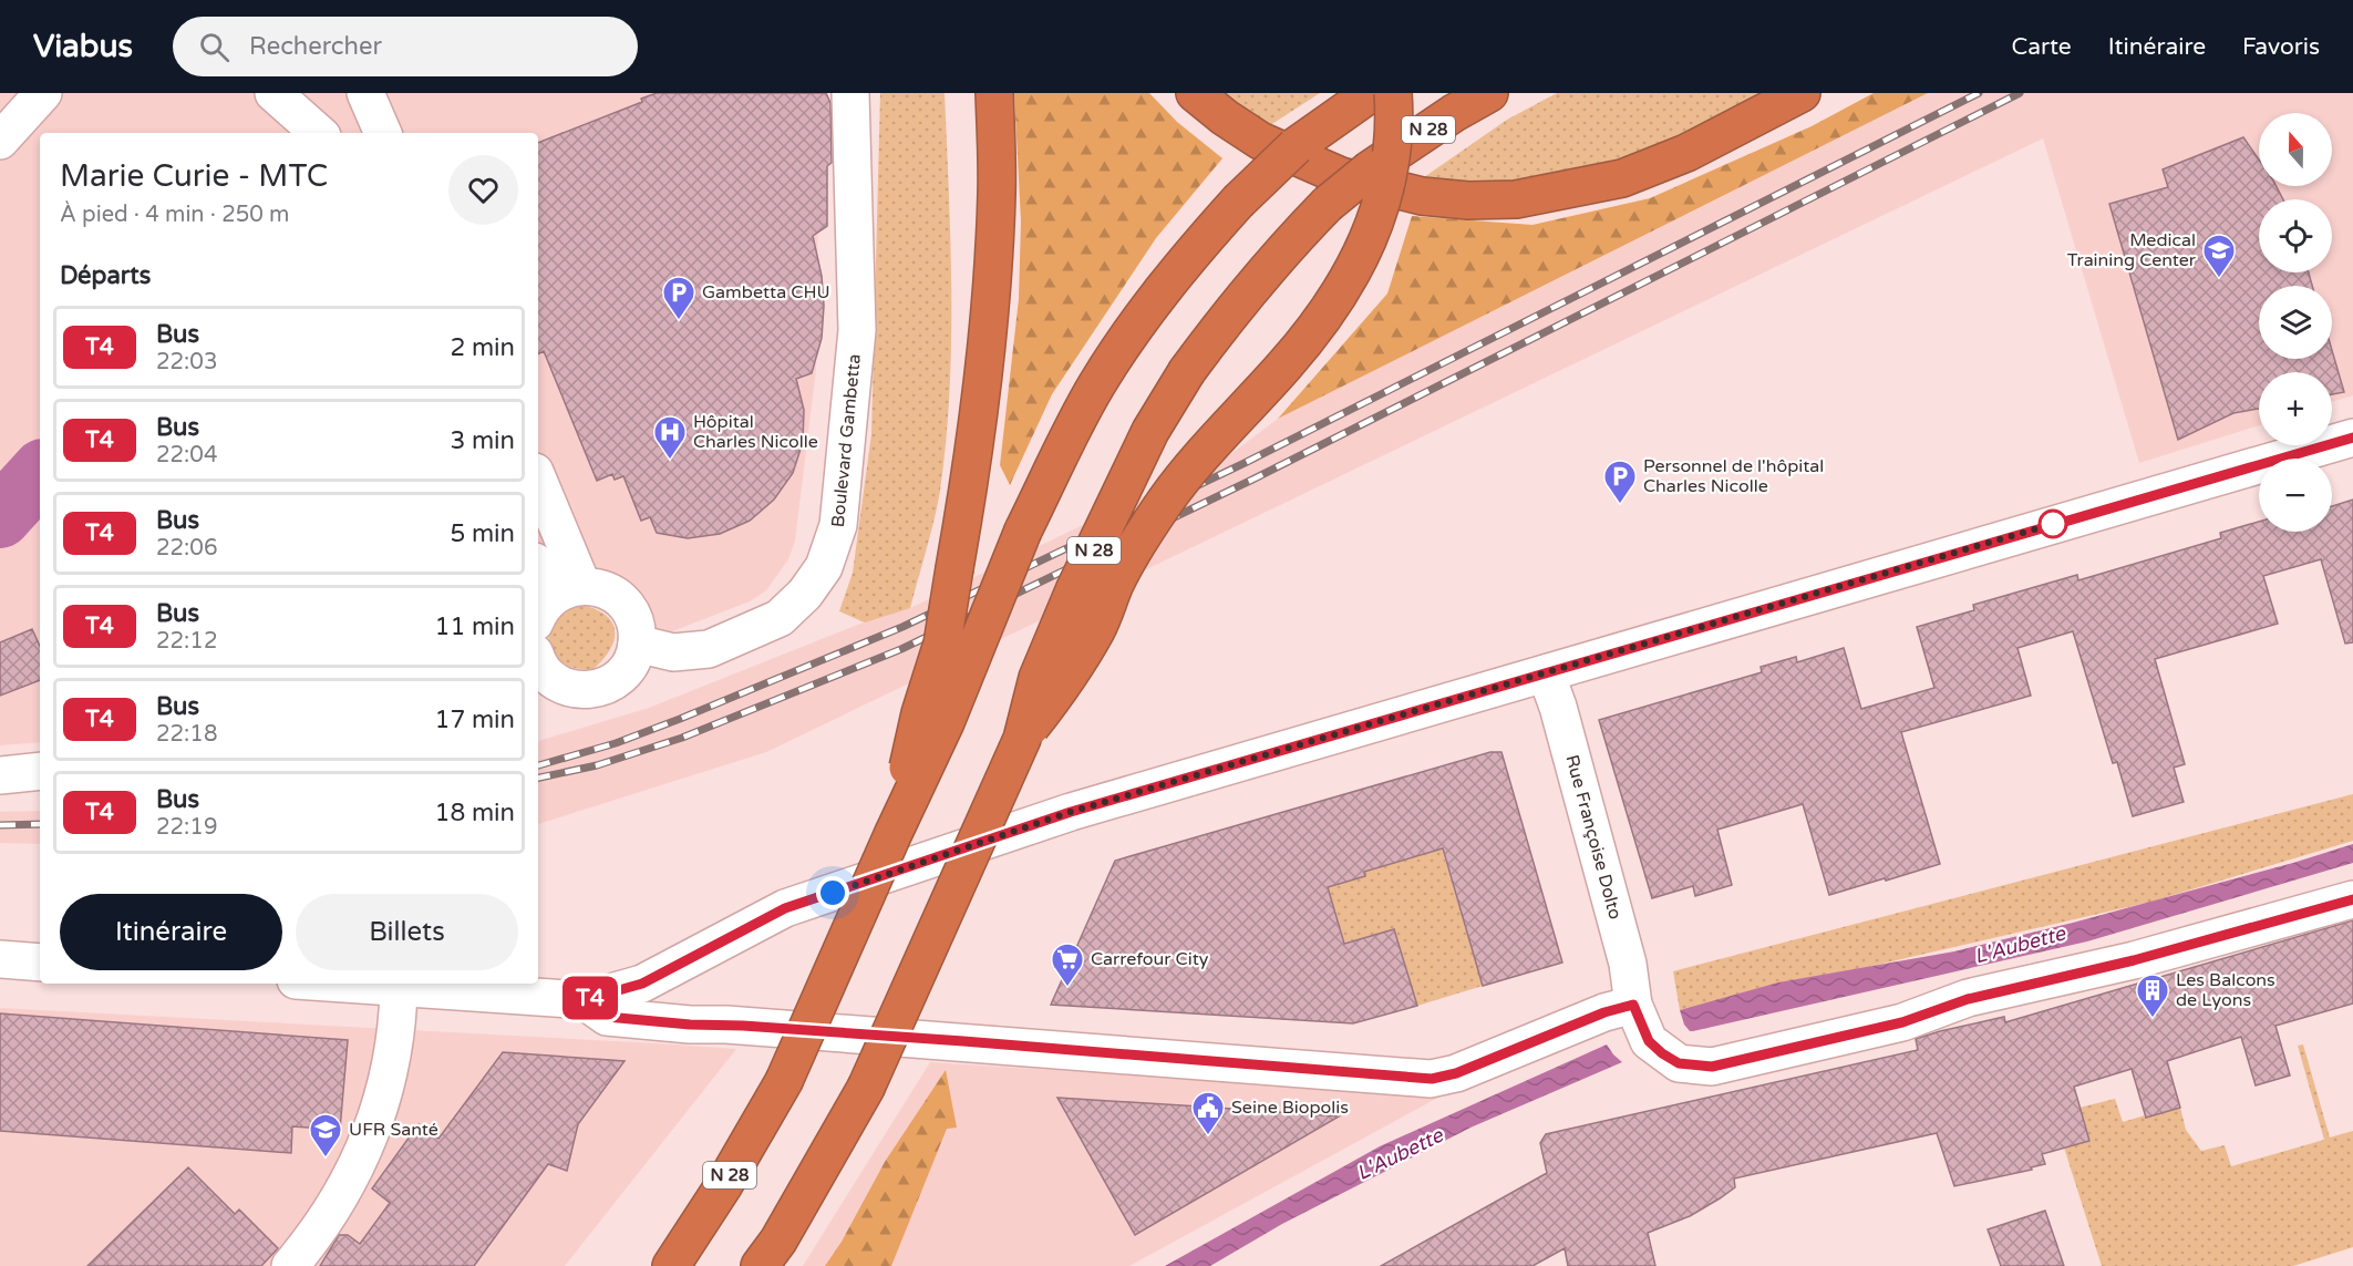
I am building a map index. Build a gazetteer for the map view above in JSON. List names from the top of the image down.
{
  "streets": {
    "highway": ["N 28"],
    "street": ["Boulevard Gambetta", "Rue Françoise Dolto"]
  },
  "water": ["L'Aubette"],
  "places": {
    "school or university": ["Medical Training Center", "UFR Santé"],
    "parking": ["Gambetta CHU", "Personnel de l'hôpital Charles Nicolle"],
    "hospital": ["Hôpital Charles Nicolle"],
    "supermarket": ["Carrefour City"],
    "building": ["Les Balcons de Lyons"],
    "public building": ["Seine Biopolis"]
  },
  "lines": ["bus line T4"],
  "north": "top",
  "page": {
    "header": "Viabus",
    "search": "Rechercher",
    "nav": ["Carte", "Itinéraire", "Favoris"],
    "on_map": "T4",
    "map_buttons": ["+", "−"],
    "heading": [
      ["Marie Curie - MTC", "À pied · 4 min · 250 m"],
      "Départs"
    ],
    "list": [
      {
        "mark": "T4",
        "name": "Bus",
        "note": "22:03",
        "value": "2 min"
      },
      {
        "mark": "T4",
        "name": "Bus",
        "note": "22:04",
        "value": "3 min"
      },
      {
        "mark": "T4",
        "name": "Bus",
        "note": "22:06",
        "value": "5 min"
      },
      {
        "mark": "T4",
        "name": "Bus",
        "note": "22:12",
        "value": "11 min"
      },
      {
        "mark": "T4",
        "name": "Bus",
        "note": "22:18",
        "value": "17 min"
      },
      {
        "mark": "T4",
        "name": "Bus",
        "note": "22:19",
        "value": "18 min"
      }
    ],
    "buttons": ["Itinéraire", "Billets"]
  }
}
